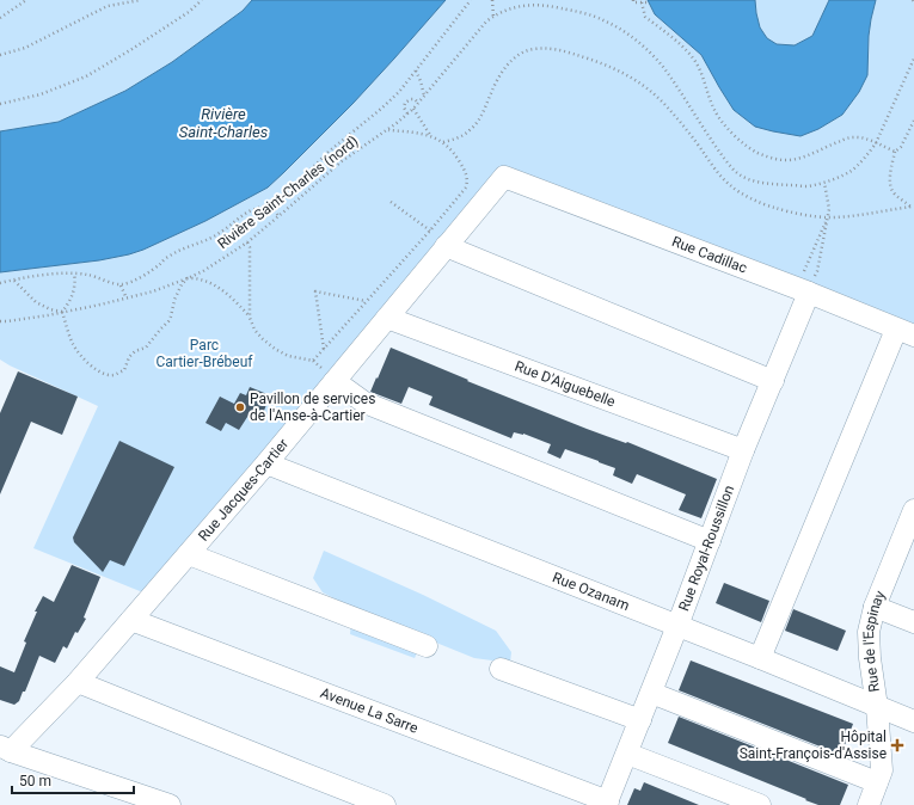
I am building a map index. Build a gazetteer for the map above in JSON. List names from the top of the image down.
{
  "streets": {
    "street": [
      "Rue Cadillac",
      "Rue D'Aiguebelle",
      "Rue Jacques-Cartier",
      "Rue Royal-Roussillon",
      "Rue Ozanam",
      "Rue de l'Espinay",
      "Avenue La Sarre"
    ],
    "path": ["Rivière Saint-Charles (nord)"]
  },
  "crossings": [
    ["Rue Cadillac", "Rue Jacques-Cartier"],
    ["Rue Cadillac", "Rue Royal-Roussillon"],
    ["Rue D'Aiguebelle", "Rue Jacques-Cartier"],
    ["Rue D'Aiguebelle", "Rue Royal-Roussillon"],
    ["Rue Jacques-Cartier", "Rue Ozanam"],
    ["Rue Jacques-Cartier", "Avenue La Sarre"],
    ["Rue Royal-Roussillon", "Rue Ozanam"],
    ["Rue Royal-Roussillon", "Avenue La Sarre"],
    ["Rue Ozanam", "Rue de l'Espinay"]
  ],
  "water": ["Rivière Saint-Charles"],
  "parks": ["Parc Cartier-Brébeuf"],
  "places": {
    "other": ["Pavillon de services de l'Anse-à-Cartier"],
    "health": ["Hôpital Saint-François-d'Assise"]
  },
  "scale_bar": "50 m"
}
